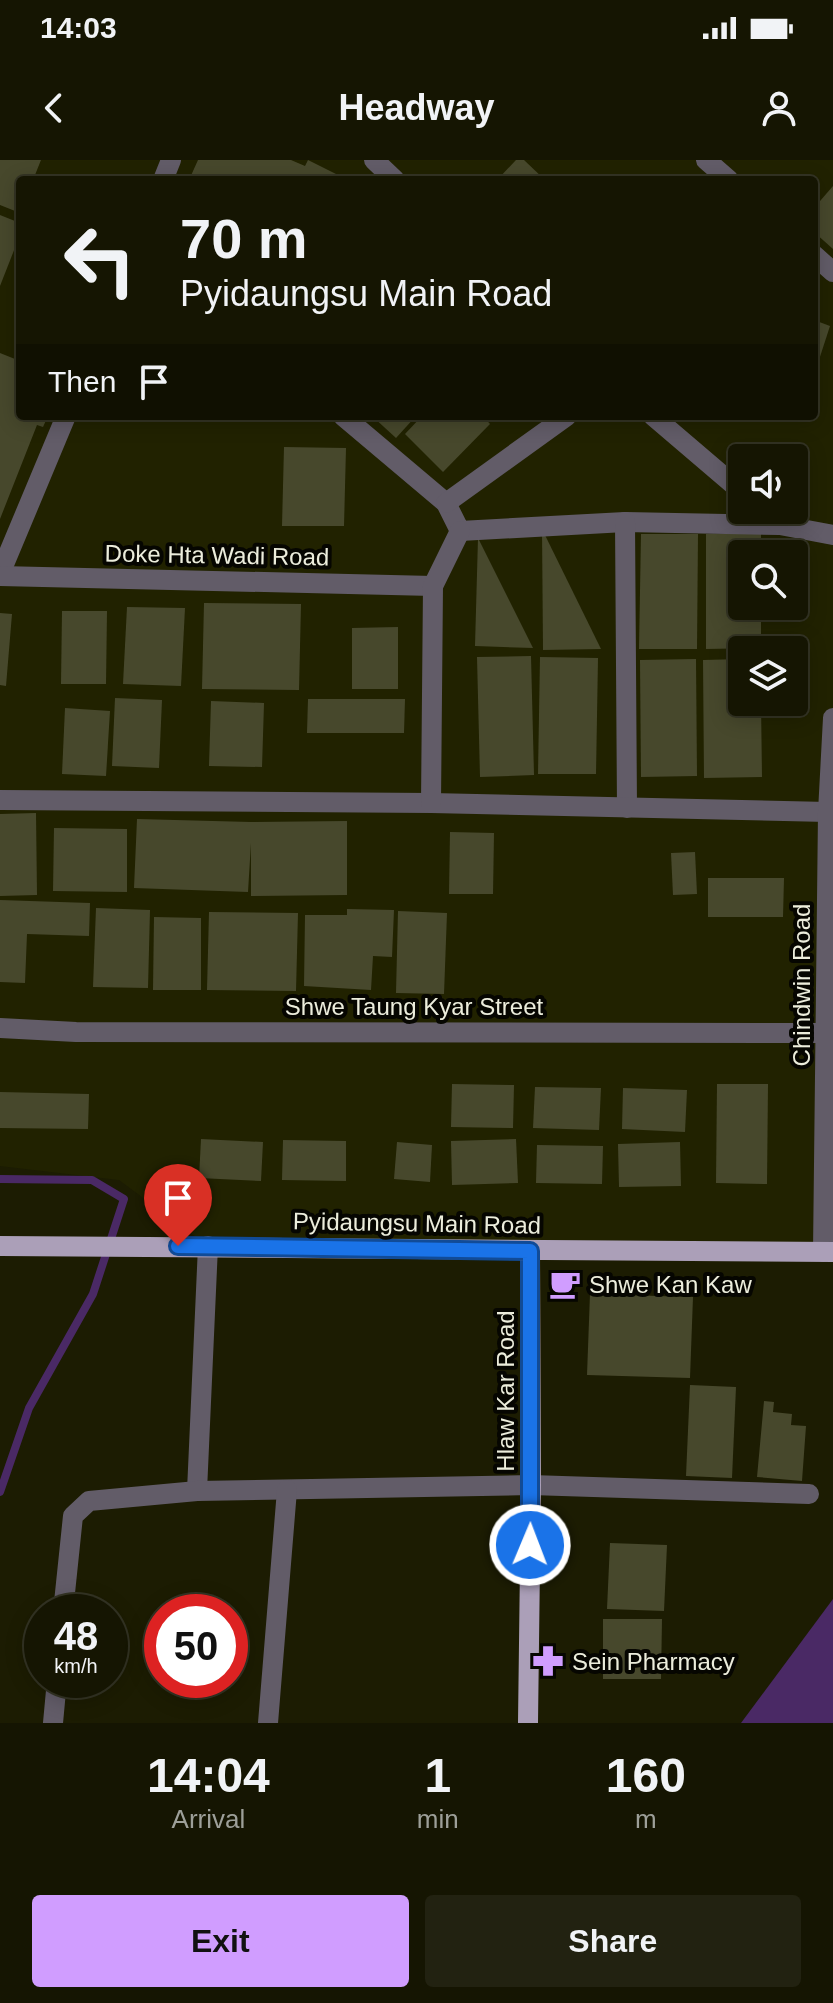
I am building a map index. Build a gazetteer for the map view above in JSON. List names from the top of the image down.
{
  "streets": {
    "main road": ["Pyidaungsu Main Road", "Hlaw Kar Road"],
    "street": ["Doke Hta Wadi Road", "Chindwin Road", "Shwe Taung Kyar Street"]
  },
  "crossings": [
    ["Chindwin Road", "Shwe Taung Kyar Street"],
    ["Chindwin Road", "Pyidaungsu Main Road"],
    ["Pyidaungsu Main Road", "Hlaw Kar Road"]
  ],
  "places": {
    "cafe": ["Shwe Kan Kaw"],
    "pharmacy": ["Sein Pharmacy"]
  },
  "page": {
    "status": "14:03",
    "header": "Headway",
    "turn": ["70 m", "Pyidaungsu Main Road"],
    "then": "Then",
    "speed": "48 km/h",
    "limit": "50",
    "eta": [
      "14:04",
      "Arrival",
      "1",
      "min",
      "160",
      "m"
    ],
    "buttons": ["Exit", "Share"]
  }
}
